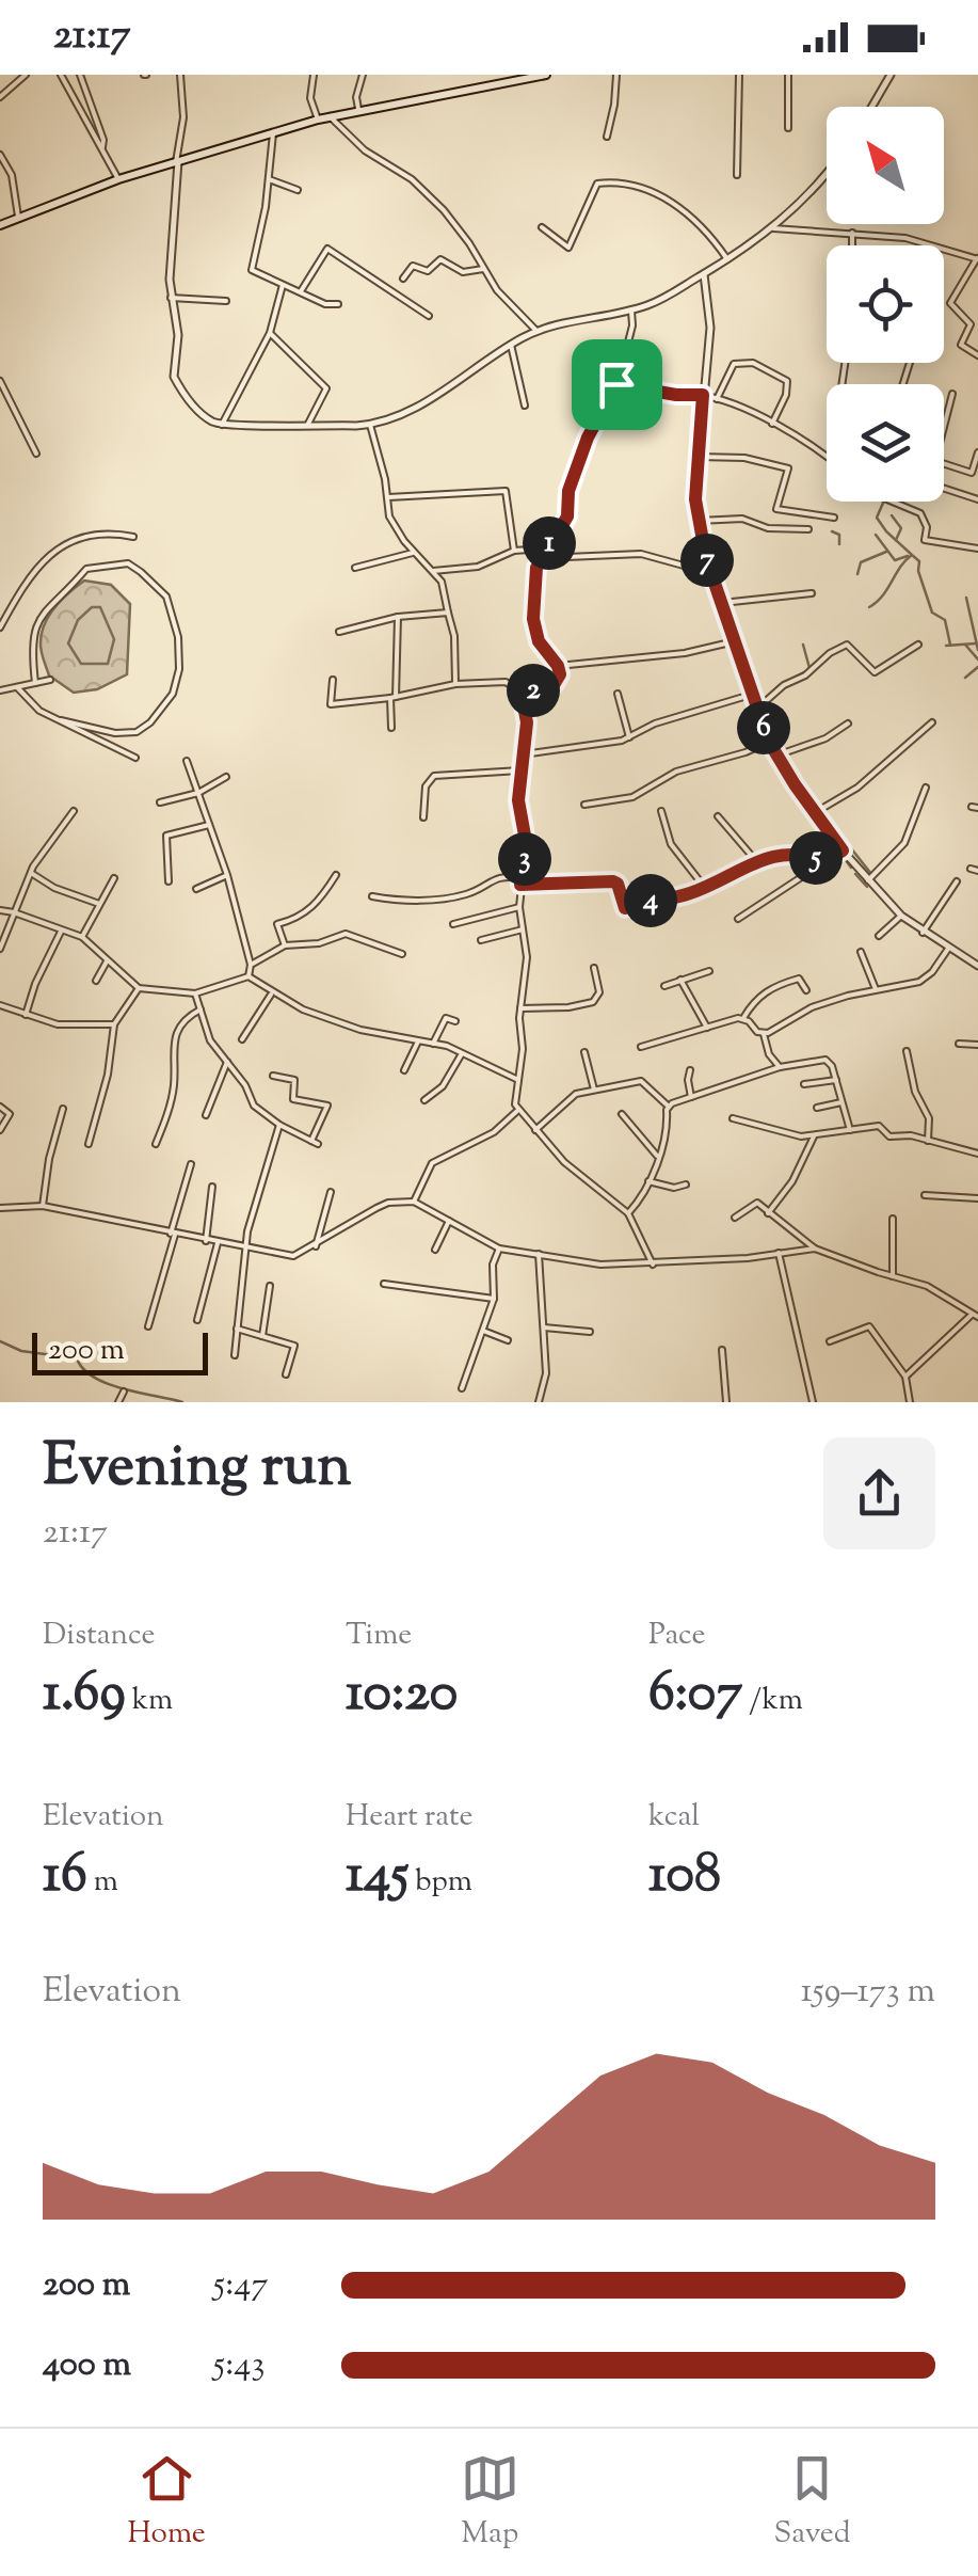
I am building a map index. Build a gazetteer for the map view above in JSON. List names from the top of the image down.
{
  "scale_bar": "200 m",
  "north": "top left",
  "page": {
    "status": "21:17",
    "pins": [
      "1",
      "7",
      "2",
      "6",
      "5",
      "3",
      "4"
    ],
    "scale": "200 m",
    "heading": ["Evening run", "21:17"],
    "stats": [
      ["Distance", "1.69 km"],
      ["Time", "10:20"],
      ["Pace", "6:07 /km"],
      ["Elevation", "16 m"],
      ["Heart rate", "145 bpm"],
      ["kcal", "108"]
    ],
    "chart": ["Elevation", "159–173 m"],
    "list": [
      {
        "name": "200 m",
        "note": "5:47"
      },
      {
        "name": "400 m",
        "note": "5:43"
      }
    ],
    "tabs": ["Home", "Map", "Saved"]
  }
}
